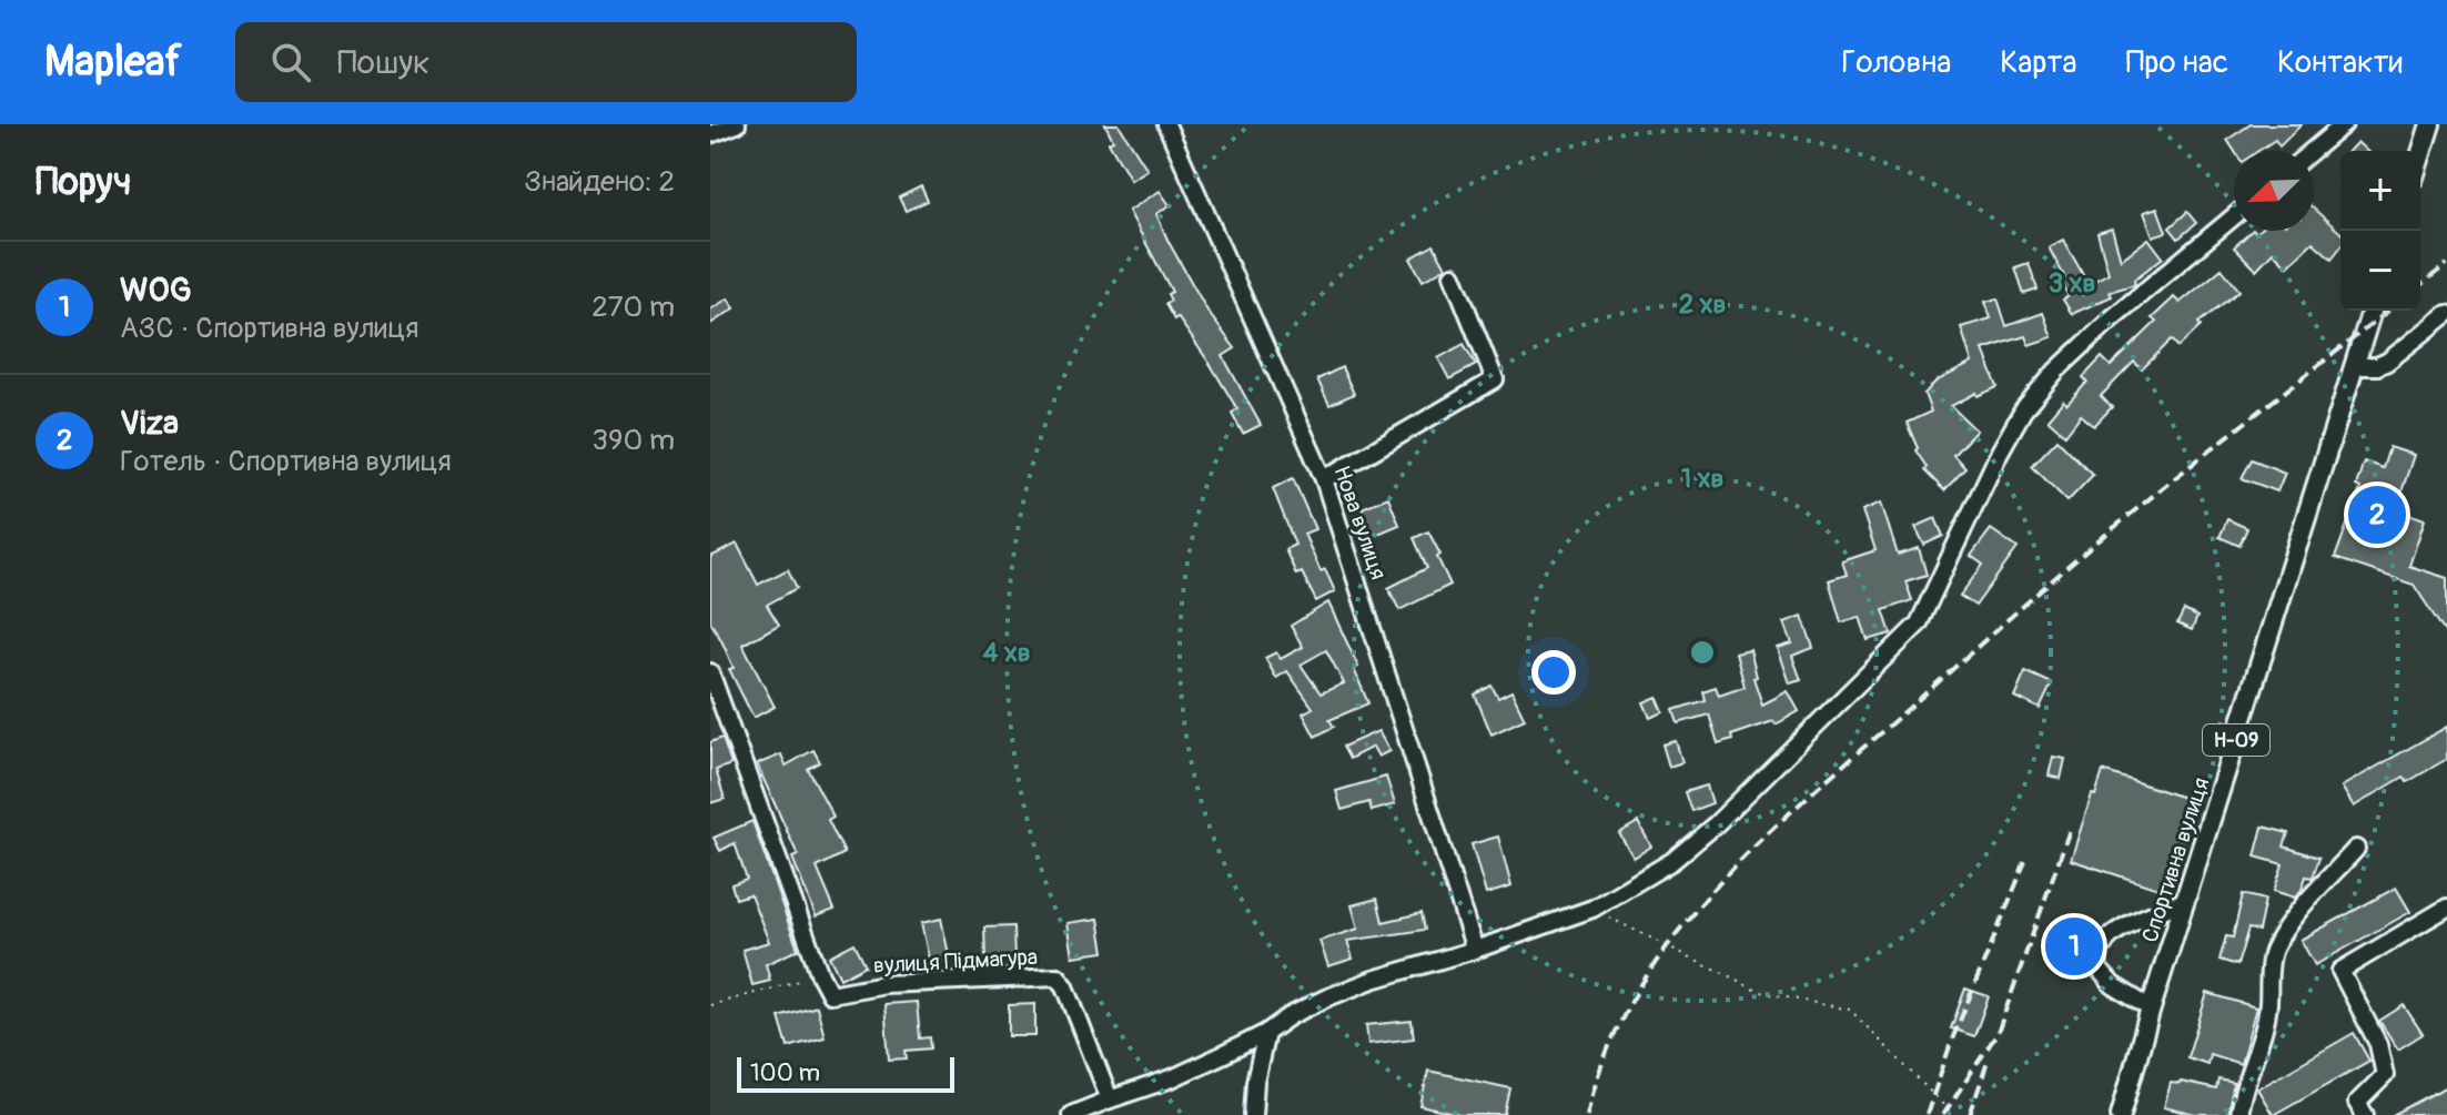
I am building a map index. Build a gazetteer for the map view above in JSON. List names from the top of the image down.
{
  "streets": {
    "main road": ["Н-09", "Спортивна вулиця"],
    "street": ["Нова вулиця", "вулиця Підмагура"]
  },
  "crossings": [
    ["Н-09", "Спортивна вулиця"]
  ],
  "scale_bar": "100 m",
  "north": "bottom left",
  "page": {
    "header": "Mapleaf",
    "search": "Пошук",
    "nav": [
      "Головна",
      "Карта",
      "Про нас",
      "Контакти"
    ],
    "heading": ["Поруч", "Знайдено: 2"],
    "map_buttons": ["+", "−"],
    "list": [
      {
        "mark": "1",
        "name": "WOG",
        "note": "АЗС · Спортивна вулиця",
        "value": "270 m"
      },
      {
        "mark": "2",
        "name": "Viza",
        "note": "Готель · Спортивна вулиця",
        "value": "390 m"
      }
    ],
    "pins": ["2", "1"],
    "scale": "100 m"
  },
  "rings": [
    "3 хв",
    "2 хв",
    "1 хв",
    "4 хв"
  ]
}
